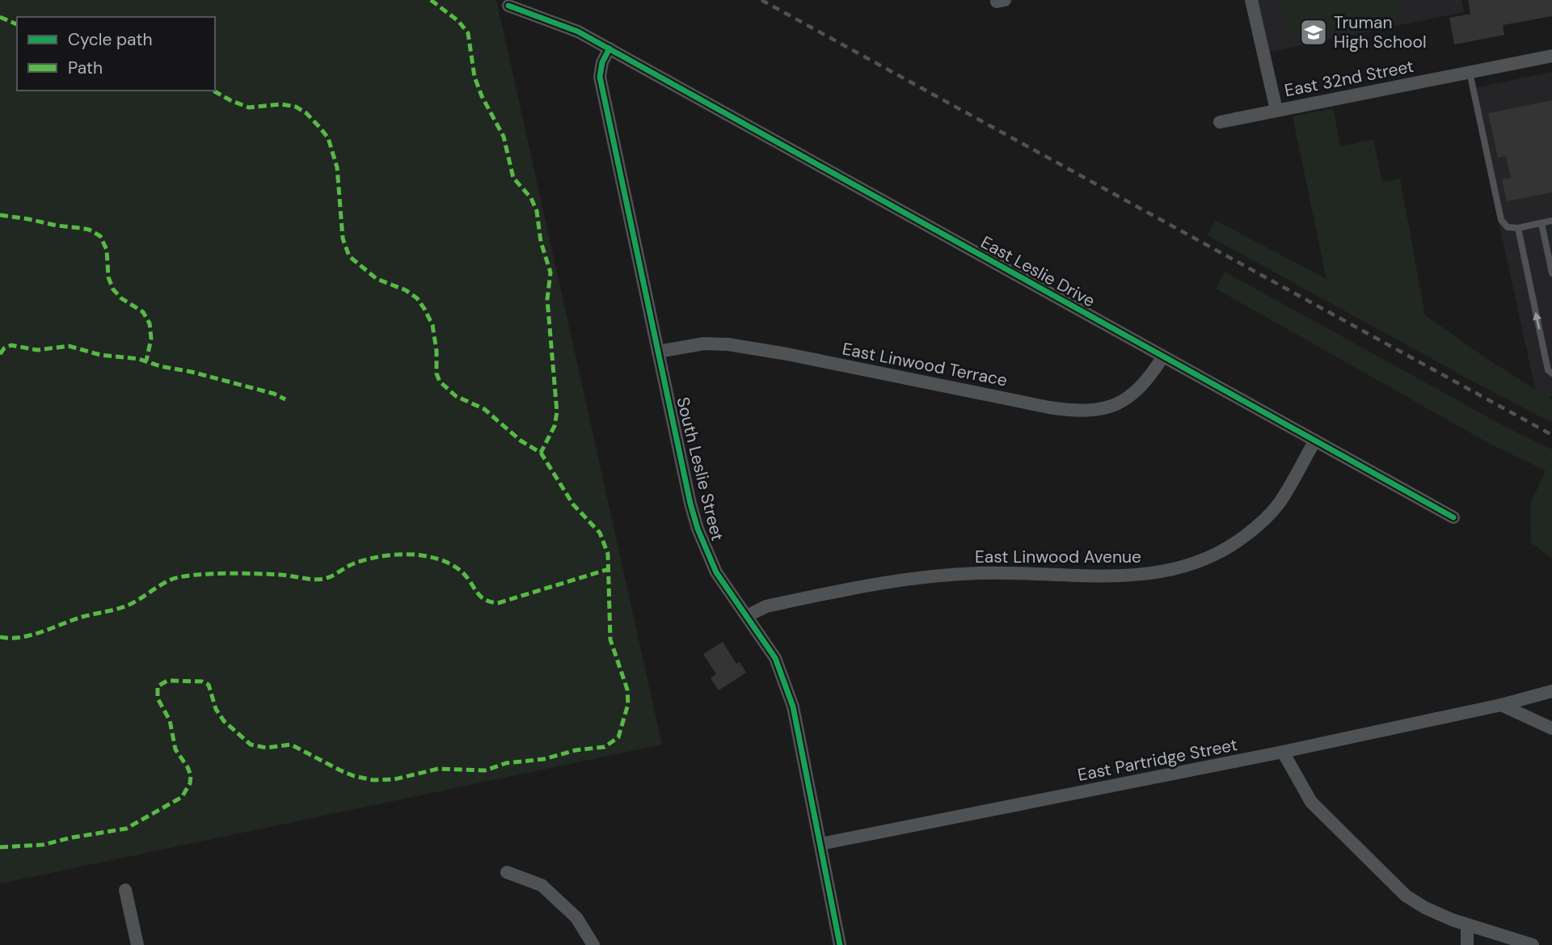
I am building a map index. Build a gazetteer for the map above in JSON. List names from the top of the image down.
{
  "streets": {
    "street": [
      "East 32nd Street",
      "East Leslie Drive",
      "East Linwood Terrace",
      "South Leslie Street",
      "East Linwood Avenue",
      "East Partridge Street"
    ]
  },
  "crossings": [
    ["East Leslie Drive", "East Linwood Terrace"],
    ["East Leslie Drive", "South Leslie Street"],
    ["East Leslie Drive", "East Linwood Avenue"],
    ["East Linwood Terrace", "South Leslie Street"],
    ["South Leslie Street", "East Linwood Avenue"],
    ["South Leslie Street", "East Partridge Street"]
  ],
  "places": {
    "school or university": ["Truman High School"]
  },
  "legend": ["Cycle path", "Path"]
}
